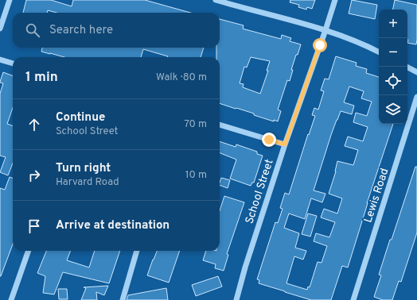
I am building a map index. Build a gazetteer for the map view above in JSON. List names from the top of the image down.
{
  "streets": {
    "street": ["School Street", "Lewis Road"]
  },
  "page": {
    "map_buttons": ["+", "−"],
    "search": "Search here",
    "heading": ["1 min", "Walk · 80 m"],
    "list": [
      ["Continue", "School Street", "70 m"],
      ["Turn right", "Harvard Road", "10 m"],
      "Arrive at destination"
    ]
  }
}
